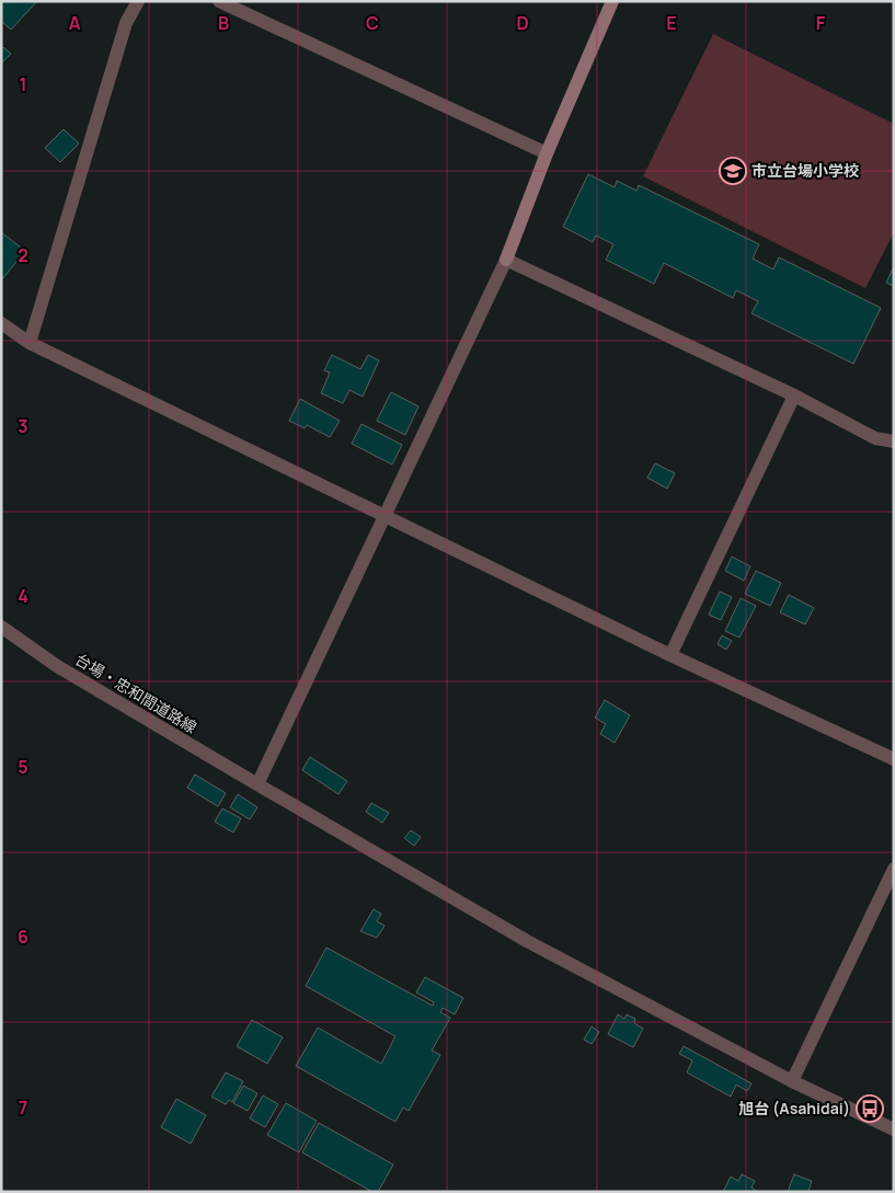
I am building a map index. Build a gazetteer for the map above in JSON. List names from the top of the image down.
{
  "streets": {
    "street": ["台場・忠和間道路線"]
  },
  "places": {
    "school or university": ["市立台場小学校"],
    "bus stop": ["旭台 (Asahidai)"]
  },
  "grid": {
    "columns": [
      "A",
      "B",
      "C",
      "D",
      "E",
      "F"
    ],
    "rows": [
      "1",
      "2",
      "3",
      "4",
      "5",
      "6",
      "7"
    ]
  }
}
